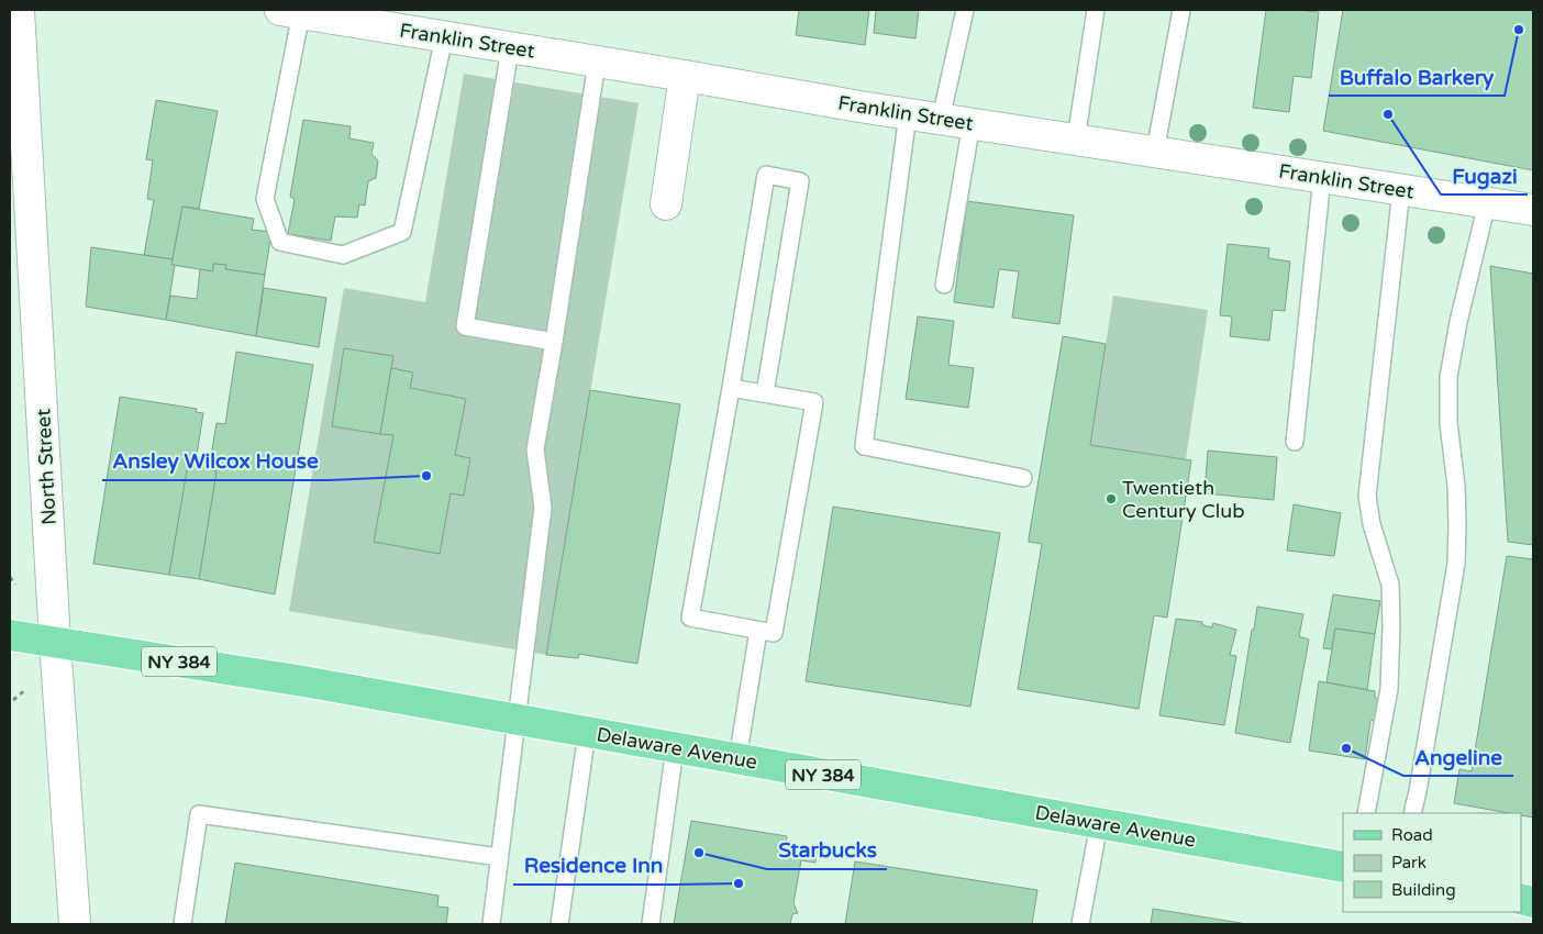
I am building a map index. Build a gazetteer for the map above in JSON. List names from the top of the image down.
{
  "streets": {
    "main road": ["NY 384", "Delaware Avenue"],
    "street": ["Franklin Street", "North Street"]
  },
  "crossings": [
    ["North Street", "Delaware Avenue"]
  ],
  "places": [
    "Buffalo Barkery",
    "Fugazi",
    "Ansley Wilcox House",
    "Twentieth Century Club",
    "Angeline",
    "Starbucks",
    "Residence Inn"
  ],
  "legend": ["Road", "Park", "Building"]
}
